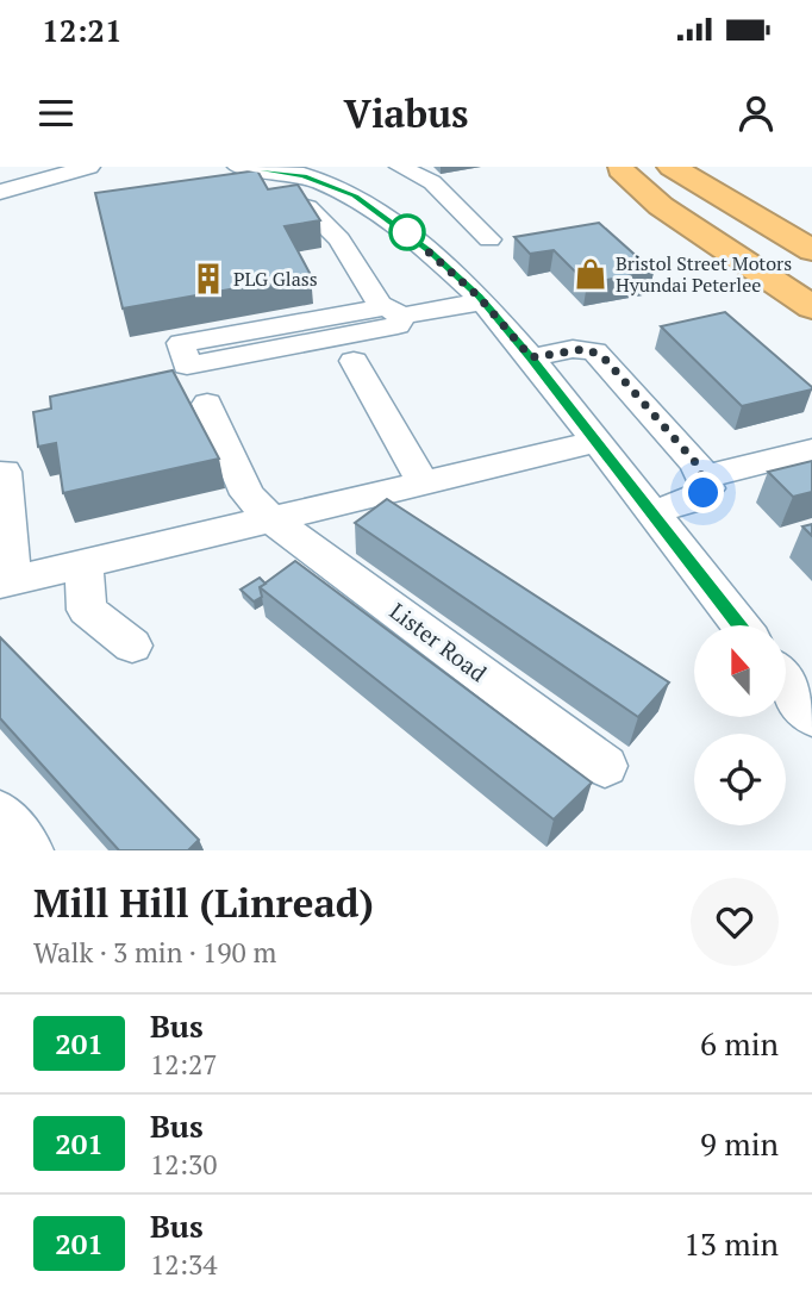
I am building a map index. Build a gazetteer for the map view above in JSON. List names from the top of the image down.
{
  "streets": {
    "street": ["Lister Road"]
  },
  "places": {
    "shop": ["Bristol Street Motors Hyundai Peterlee"],
    "building": ["PLG Glass"]
  },
  "lines": ["bus line 201"],
  "north": "top",
  "page": {
    "status": "12:21",
    "header": "Viabus",
    "heading": ["Mill Hill (Linread)", "Walk · 3 min · 190 m"],
    "list": [
      {
        "mark": "201",
        "name": "Bus",
        "note": "12:27",
        "value": "6 min"
      },
      {
        "mark": "201",
        "name": "Bus",
        "note": "12:30",
        "value": "9 min"
      },
      {
        "mark": "201",
        "name": "Bus",
        "note": "12:34",
        "value": "13 min"
      }
    ]
  }
}
